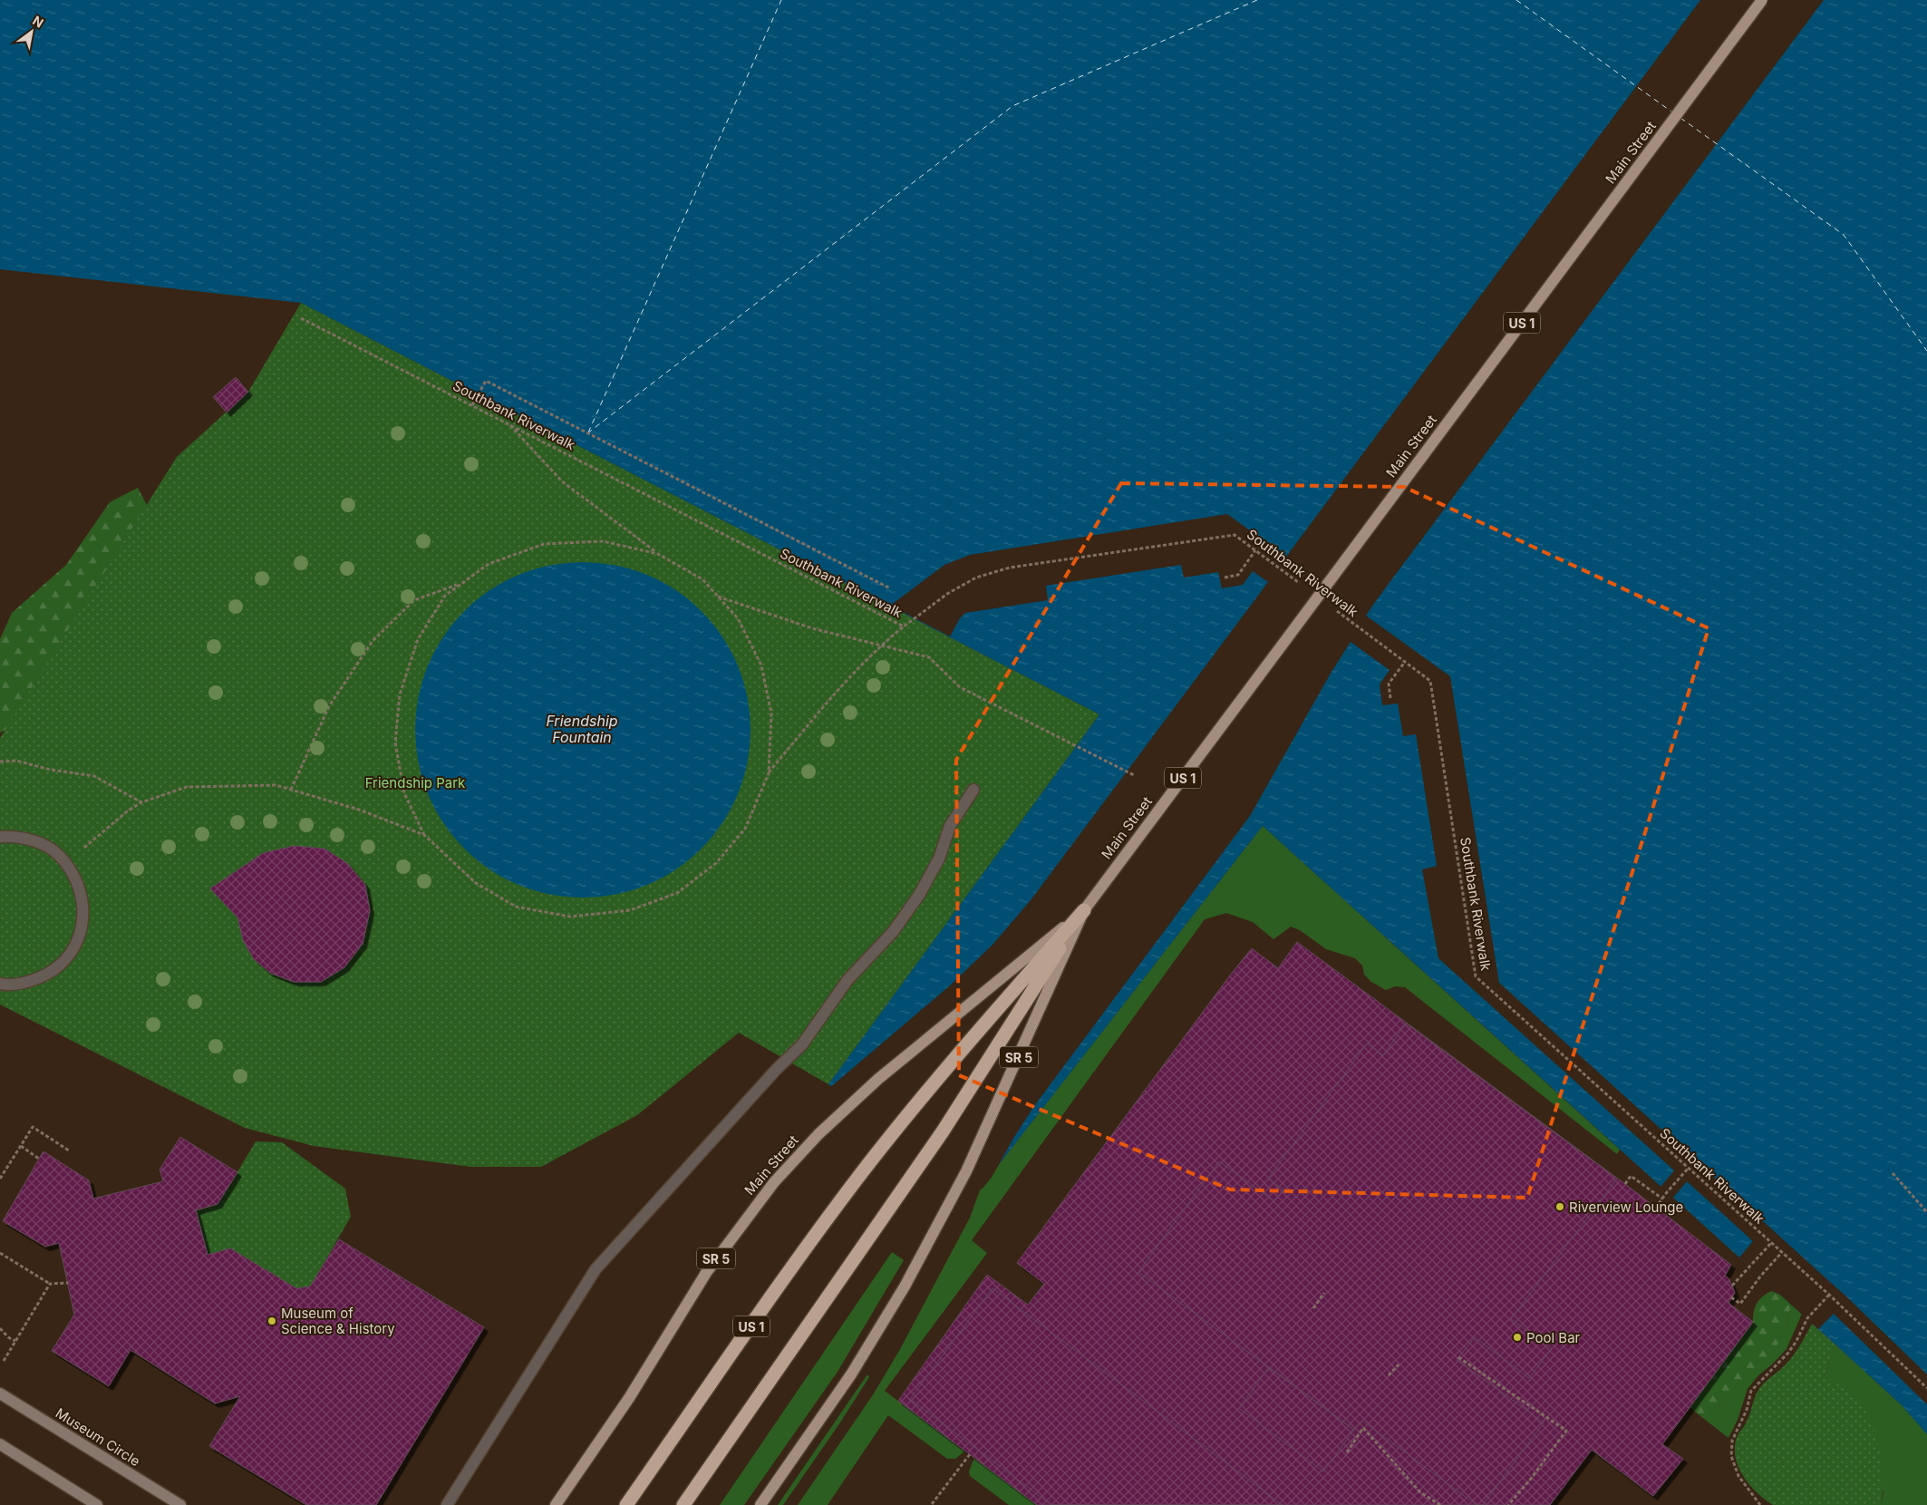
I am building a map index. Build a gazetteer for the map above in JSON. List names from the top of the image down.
{
  "streets": {
    "highway": ["US 1"],
    "main road": ["Main Street", "SR 5", "Museum Circle"],
    "path": ["Southbank Riverwalk"]
  },
  "crossings": [
    ["Main Street", "US 1"]
  ],
  "water": ["Friendship Fountain"],
  "parks": ["Friendship Park"],
  "places": ["Riverview Lounge", "Museum of Science & History", "Pool Bar"],
  "north": "top right"
}
